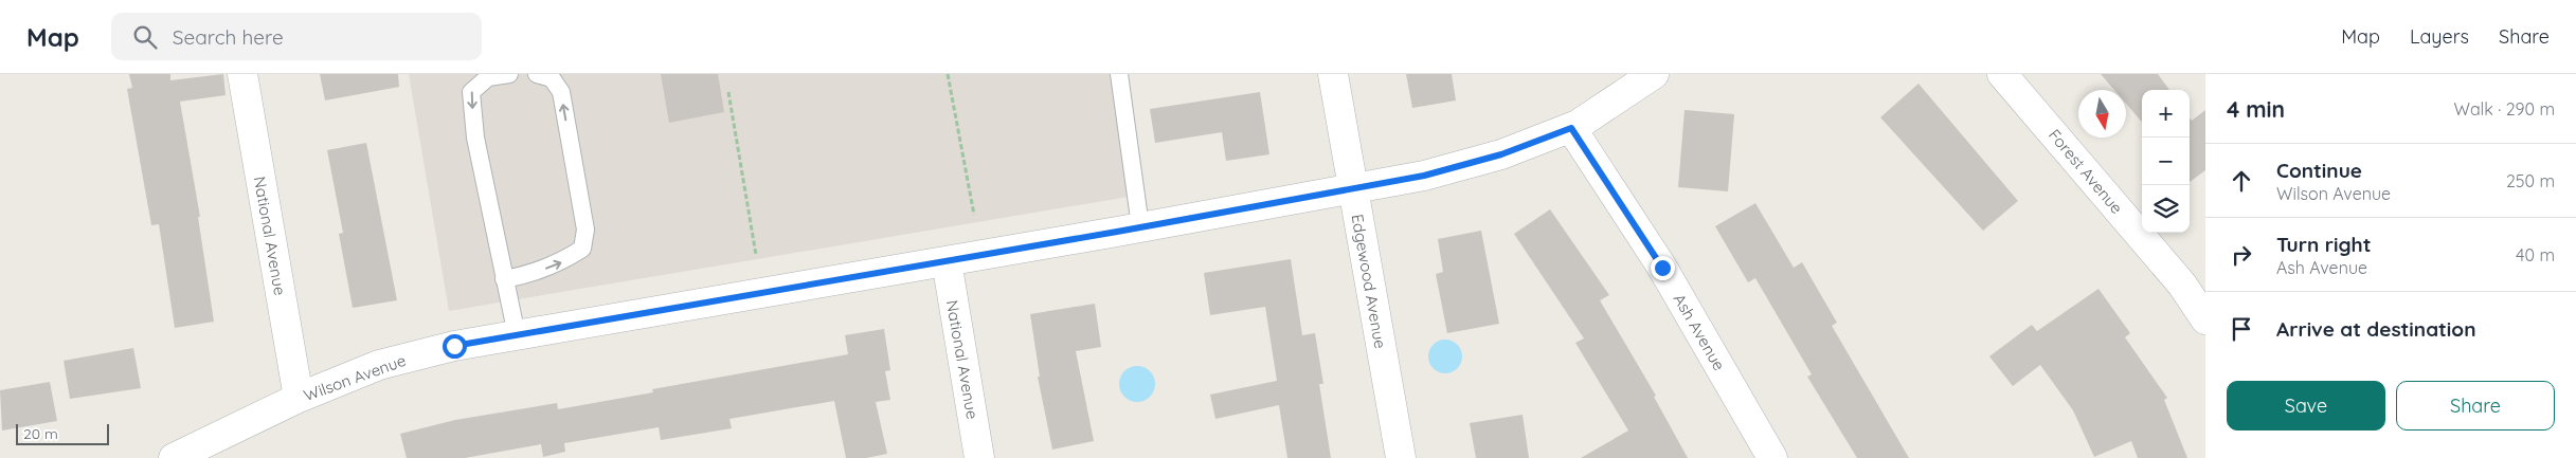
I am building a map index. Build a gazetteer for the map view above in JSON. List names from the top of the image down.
{
  "streets": {
    "street": [
      "Forest Avenue",
      "National Avenue",
      "Edgewood Avenue",
      "Ash Avenue",
      "Wilson Avenue"
    ]
  },
  "crossings": [
    ["National Avenue", "Wilson Avenue"],
    ["Edgewood Avenue", "Wilson Avenue"],
    ["Ash Avenue", "Wilson Avenue"]
  ],
  "scale_bar": "20 m",
  "north": "bottom",
  "page": {
    "header": "Map",
    "search": "Search here",
    "nav": ["Map", "Layers", "Share"],
    "heading": ["4 min", "Walk · 290 m"],
    "map_buttons": ["+", "−"],
    "list": [
      ["Continue", "Wilson Avenue", "250 m"],
      ["Turn right", "Ash Avenue", "40 m"],
      "Arrive at destination"
    ],
    "buttons": ["Save", "Share"],
    "scale": "20 m"
  }
}
